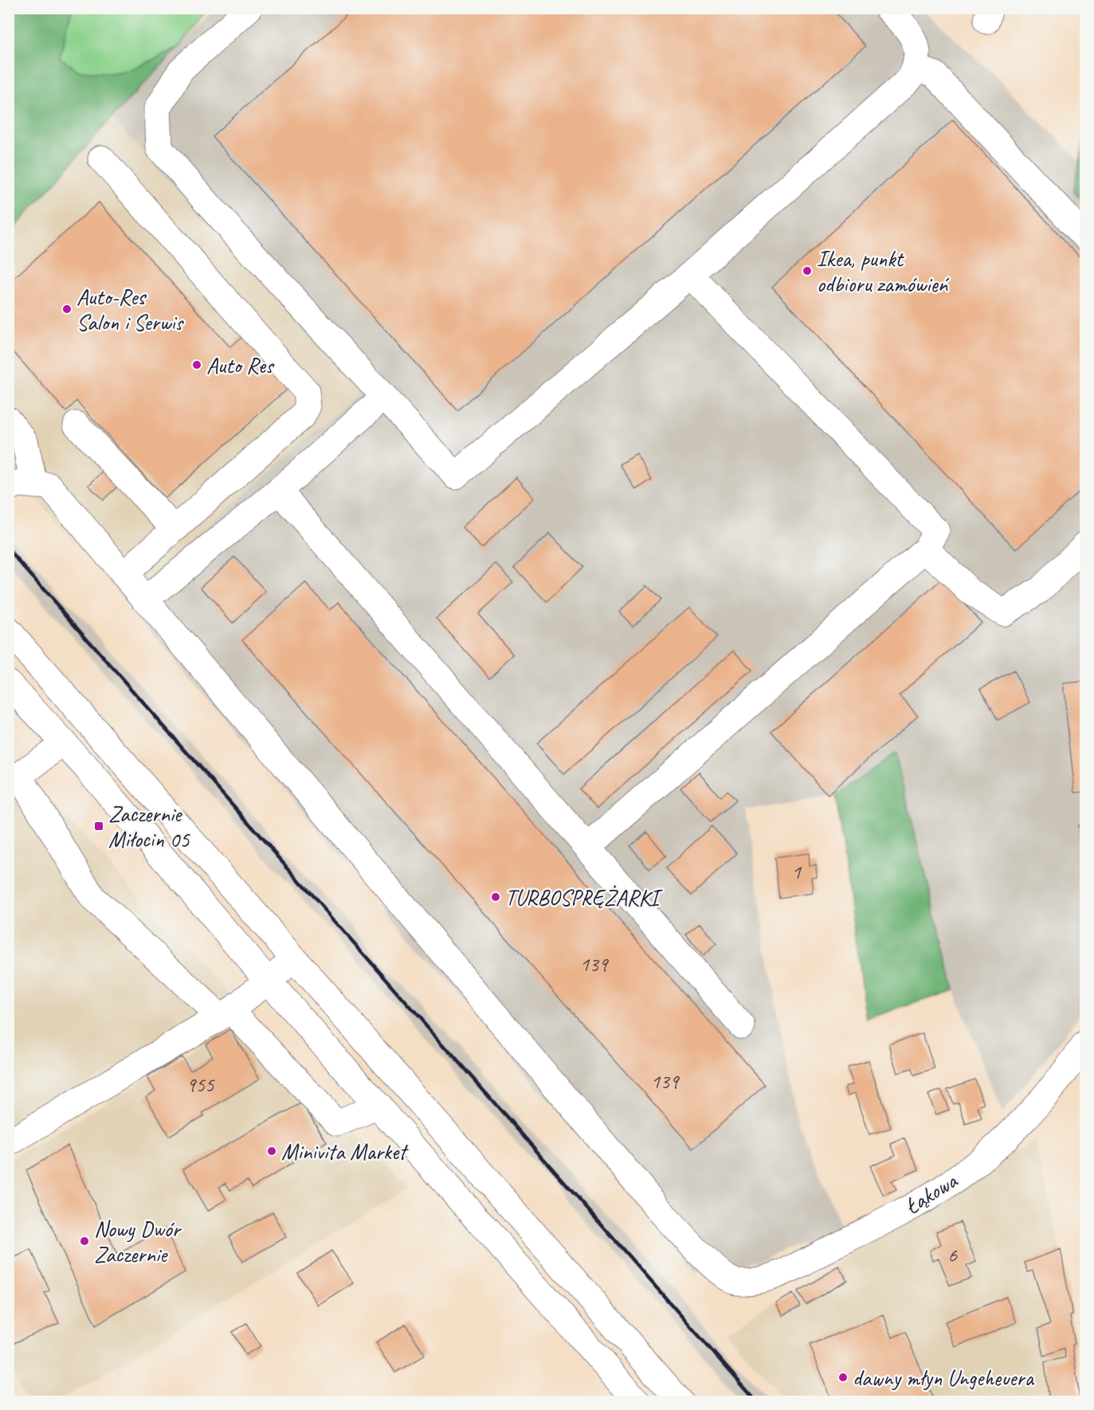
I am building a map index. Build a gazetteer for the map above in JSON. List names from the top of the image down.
{
  "streets": {
    "main road": ["Łąkowa"]
  },
  "places": {
    "other": [
      "Ikea, punkt odbioru zamówień",
      "Auto-Res Salon i Serwis",
      "Auto Res",
      "TURBOSPRĘŻARKI",
      "Minivita Market",
      "Nowy Dwór Zaczernie",
      "dawny młyn Ungeheuera"
    ],
    "transit": ["Zaczernie Miłocin 05"]
  },
  "house_numbers": [
    "1",
    "139",
    "139",
    "955",
    "6"
  ]
}
